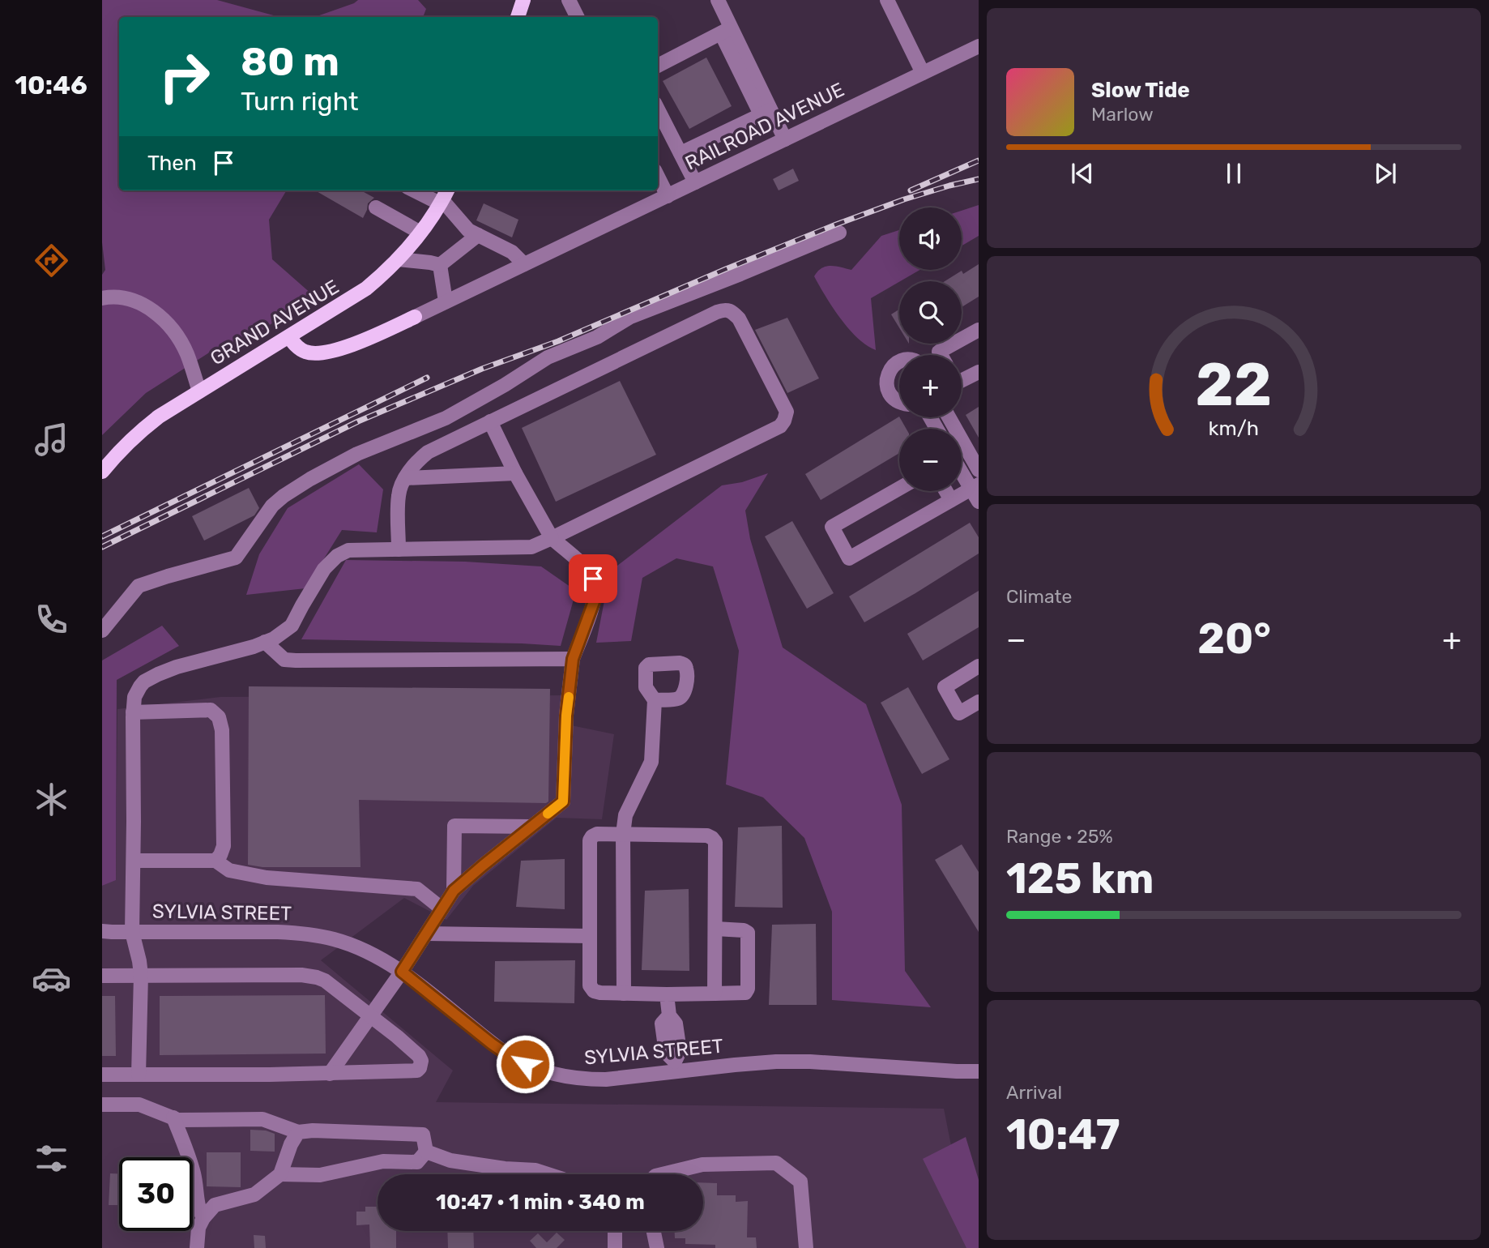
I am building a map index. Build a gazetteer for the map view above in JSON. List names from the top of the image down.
{
  "streets": {
    "main road": ["GRAND AVENUE"],
    "street": ["RAILROAD AVENUE", "SYLVIA STREET"]
  },
  "page": {
    "tabs": "10:46",
    "turn": ["80 m", "Turn right"],
    "song": ["Slow Tide", "Marlow"],
    "then": "Then",
    "map_buttons": ["+", "−"],
    "tile": [
      "Climate",
      ["Range · 25%", "125 km"],
      ["Arrival", "10:47"]
    ],
    "heat": ["−", "20°", "+"],
    "limit": "30",
    "trip": "10:47 · 1 min · 340 m",
    "gauge": ["22", "km/h"]
  }
}
